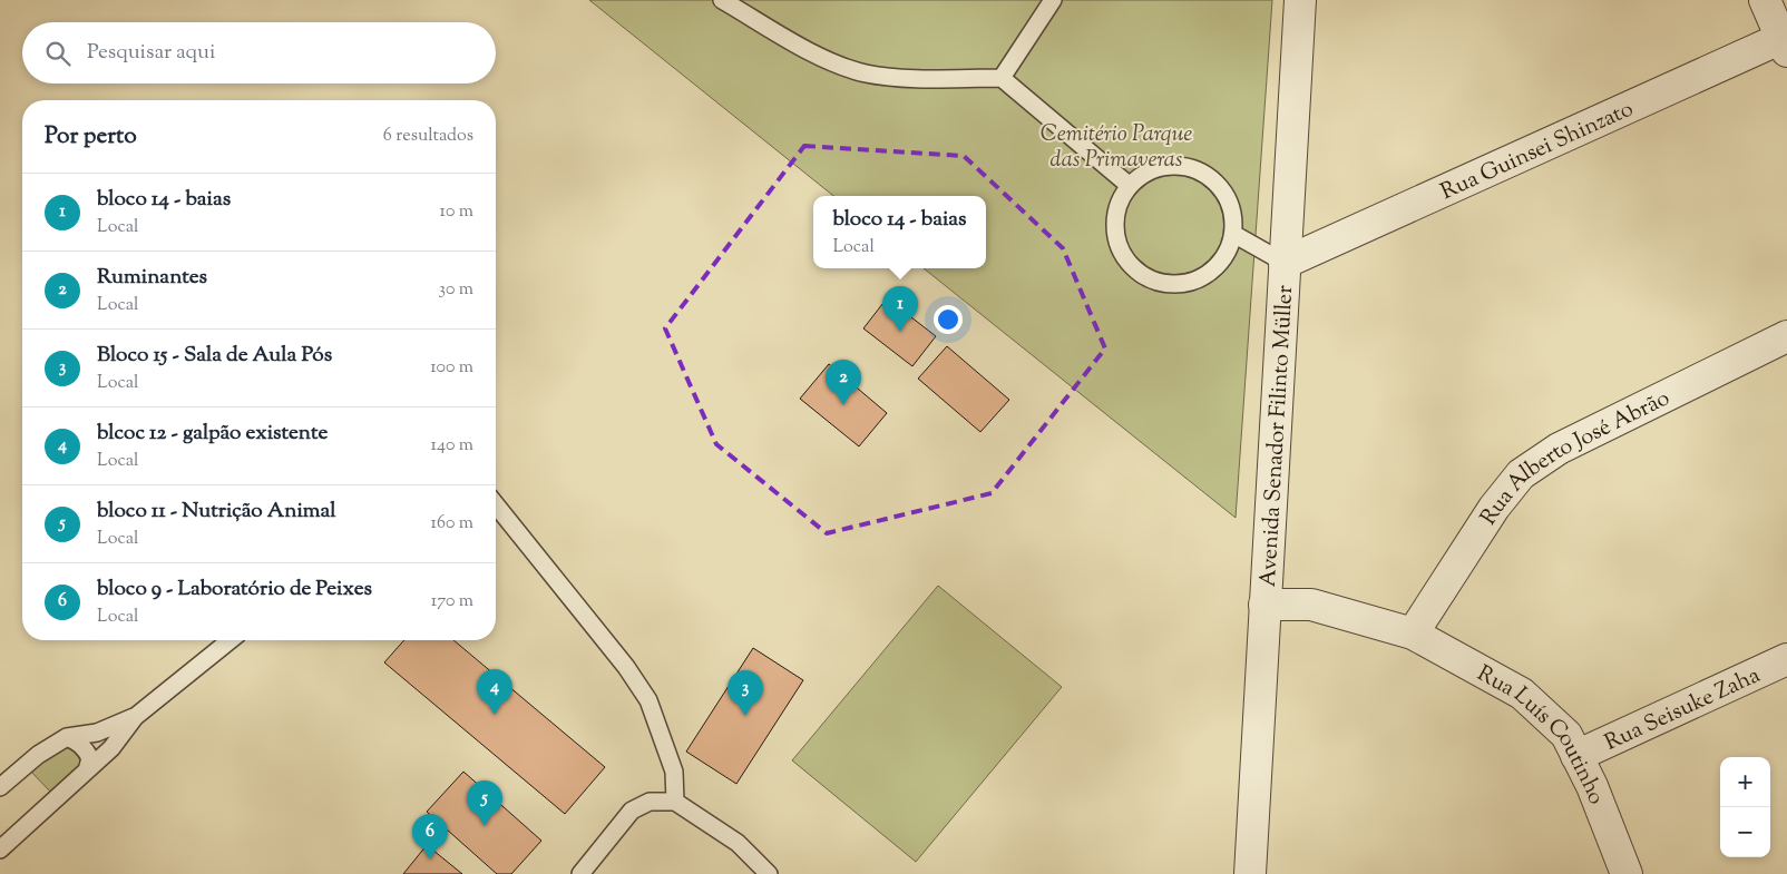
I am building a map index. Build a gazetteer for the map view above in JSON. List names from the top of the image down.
{
  "streets": {
    "street": [
      "Rua Guinsei Shinzato",
      "Avenida Senador Filinto Müller",
      "Rua Alberto José Abrão",
      "Rua Seisuke Zaha",
      "Rua Luís Coutinho"
    ]
  },
  "crossings": [
    ["Rua Guinsei Shinzato", "Avenida Senador Filinto Müller"],
    ["Avenida Senador Filinto Müller", "Rua Luís Coutinho"],
    ["Rua Alberto José Abrão", "Rua Luís Coutinho"],
    ["Rua Seisuke Zaha", "Rua Luís Coutinho"]
  ],
  "parks": ["Cemitério Parque das Primaveras"],
  "page": {
    "search": "Pesquisar aqui",
    "heading": ["Por perto", "6 resultados"],
    "list": [
      {
        "mark": "1",
        "name": "bloco 14 - baias",
        "note": "Local",
        "value": "10 m"
      },
      {
        "mark": "2",
        "name": "Ruminantes",
        "note": "Local",
        "value": "30 m"
      },
      {
        "mark": "3",
        "name": "Bloco 15 - Sala de Aula Pós",
        "note": "Local",
        "value": "100 m"
      },
      {
        "mark": "4",
        "name": "blcoc 12 - galpão existente",
        "note": "Local",
        "value": "140 m"
      },
      {
        "mark": "5",
        "name": "bloco 11 - Nutrição Animal",
        "note": "Local",
        "value": "160 m"
      },
      {
        "mark": "6",
        "name": "bloco 9 - Laboratório de Peixes",
        "note": "Local",
        "value": "170 m"
      }
    ],
    "popup": ["bloco 14 - baias", "Local"],
    "pins": [
      "1",
      "2",
      "4",
      "3",
      "5",
      "6"
    ],
    "map_buttons": ["+", "−"]
  }
}
